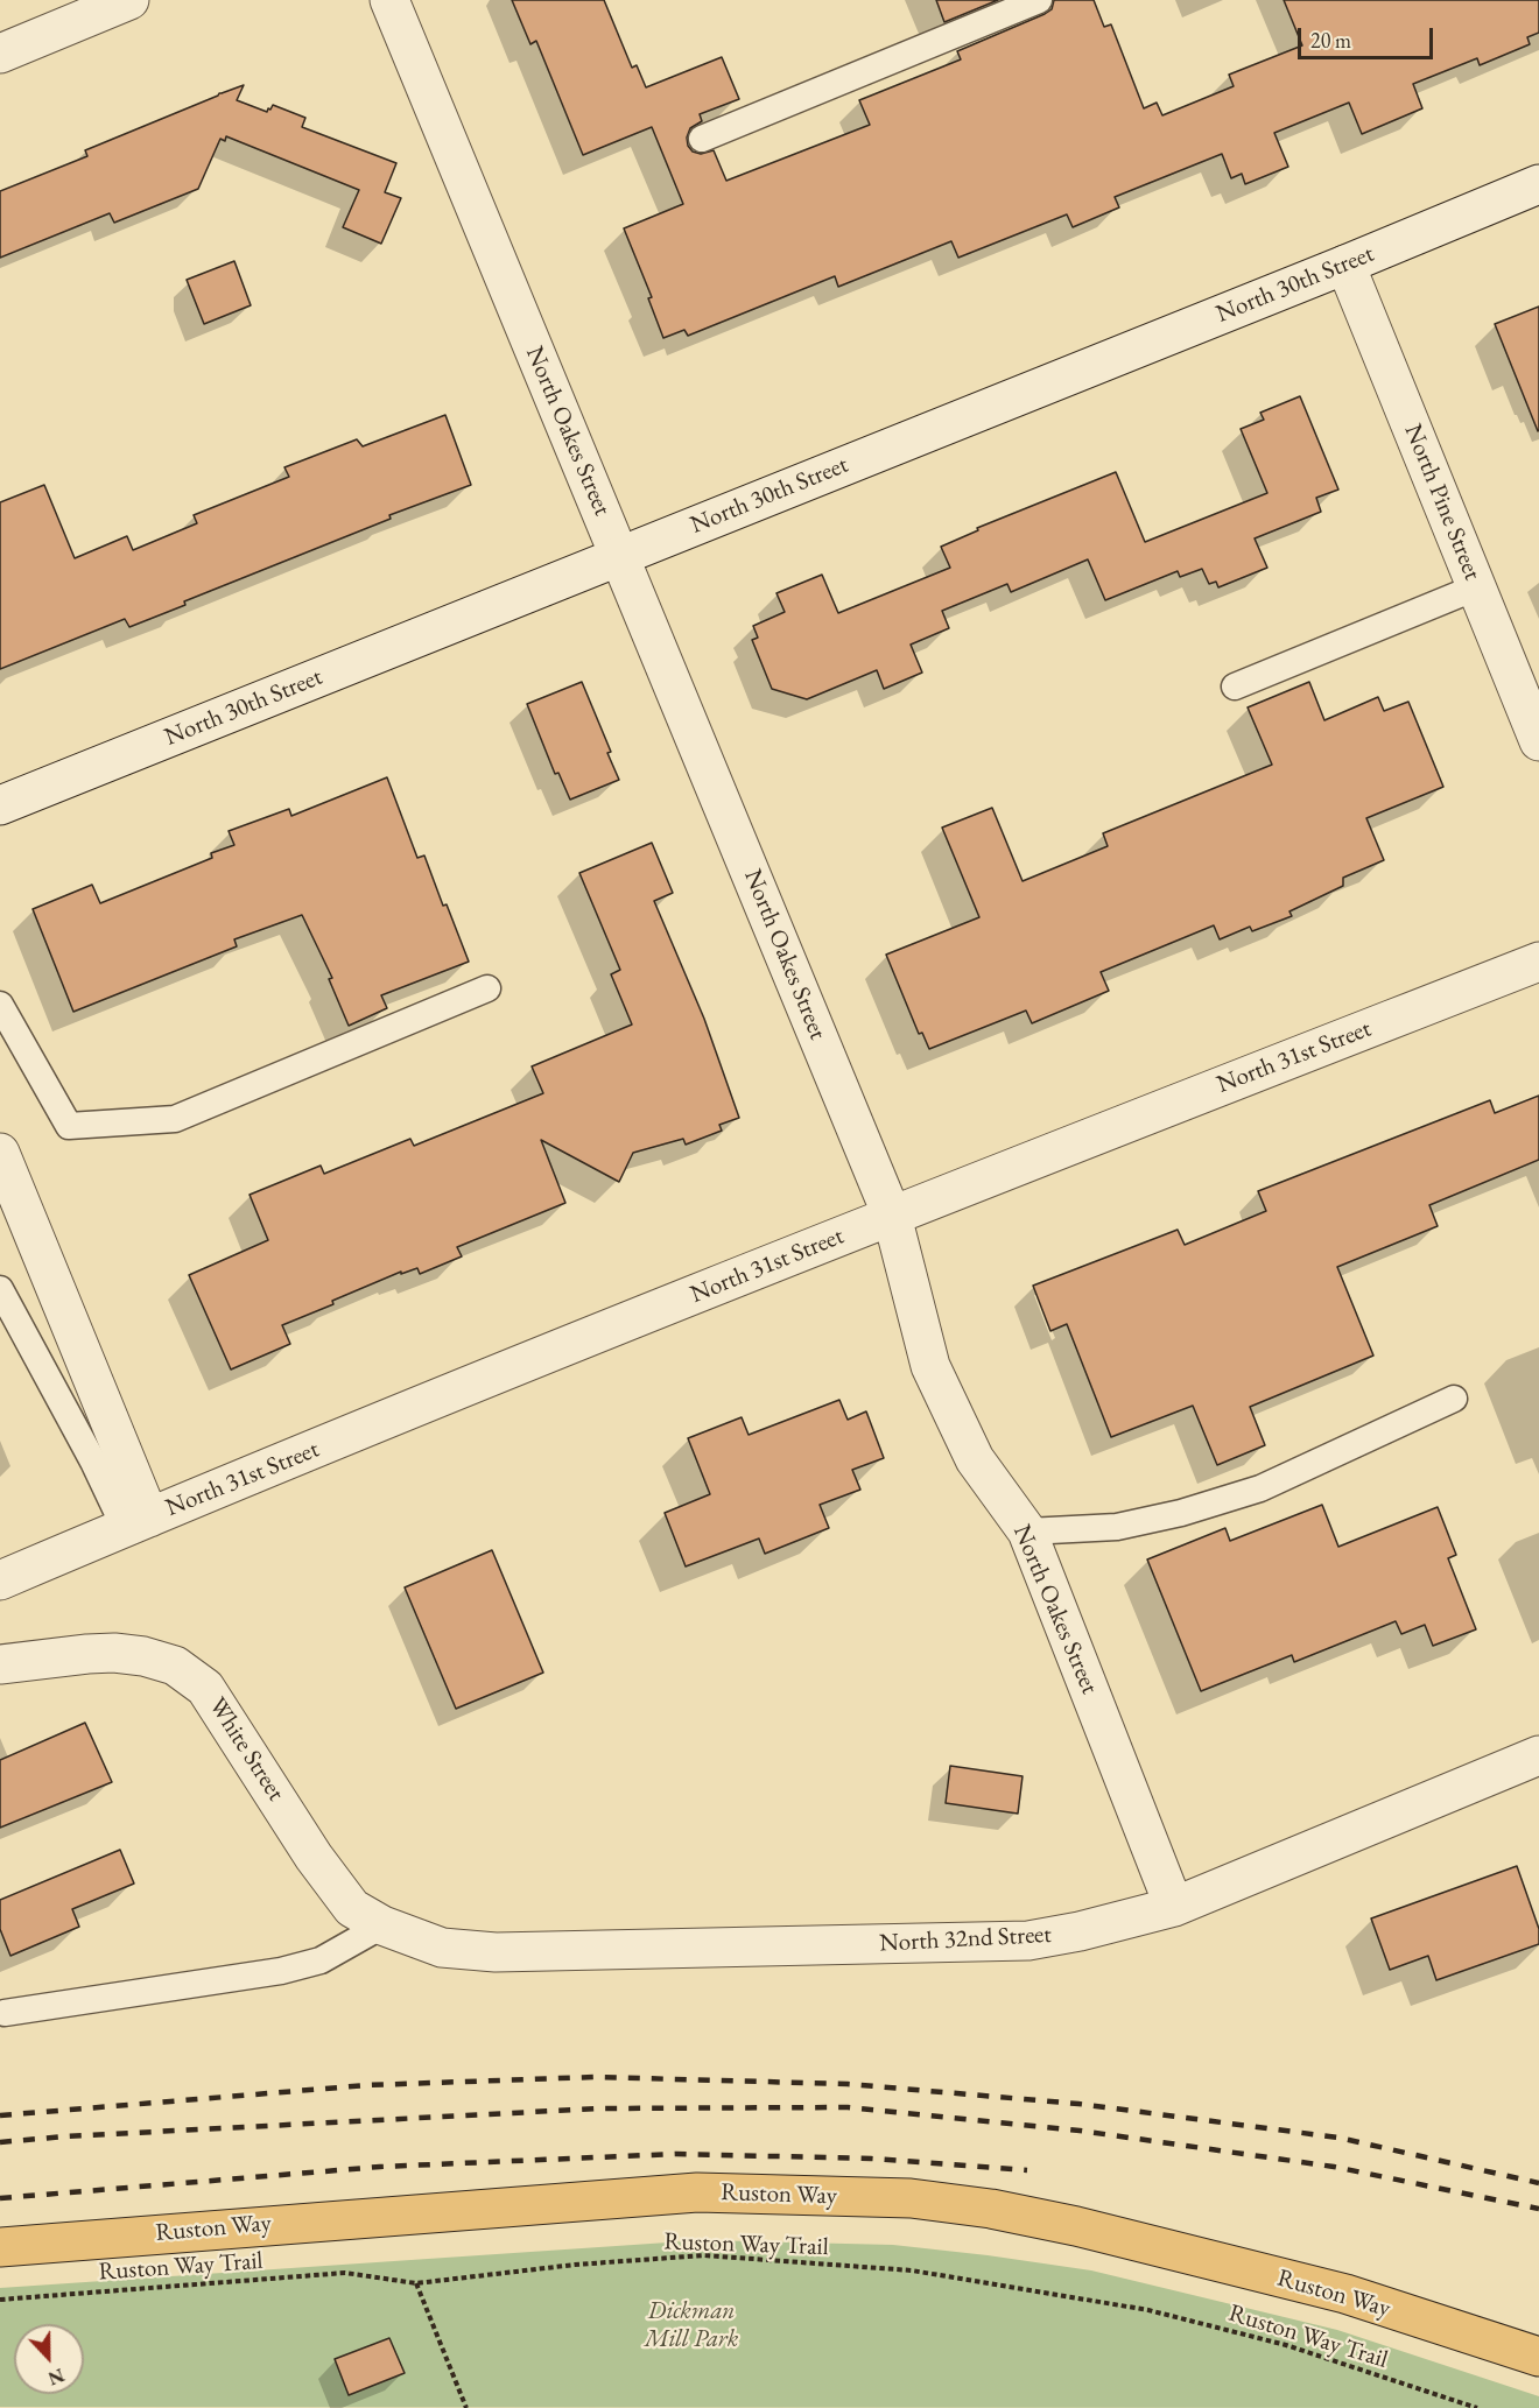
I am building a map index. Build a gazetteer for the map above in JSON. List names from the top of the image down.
{
  "streets": {
    "main road": ["Ruston Way"],
    "street": [
      "North 30th Street",
      "North Oakes Street",
      "North Pine Street",
      "North 31st Street",
      "White Street",
      "North 32nd Street"
    ],
    "path": ["Ruston Way Trail"]
  },
  "crossings": [
    ["North 30th Street", "North Oakes Street"],
    ["North 30th Street", "North Pine Street"],
    ["North Oakes Street", "North 31st Street"],
    ["North Oakes Street", "North 32nd Street"],
    ["White Street", "North 32nd Street"]
  ],
  "parks": ["Dickman Mill Park"],
  "scale_bar": "20 m",
  "north": "bottom"
}
